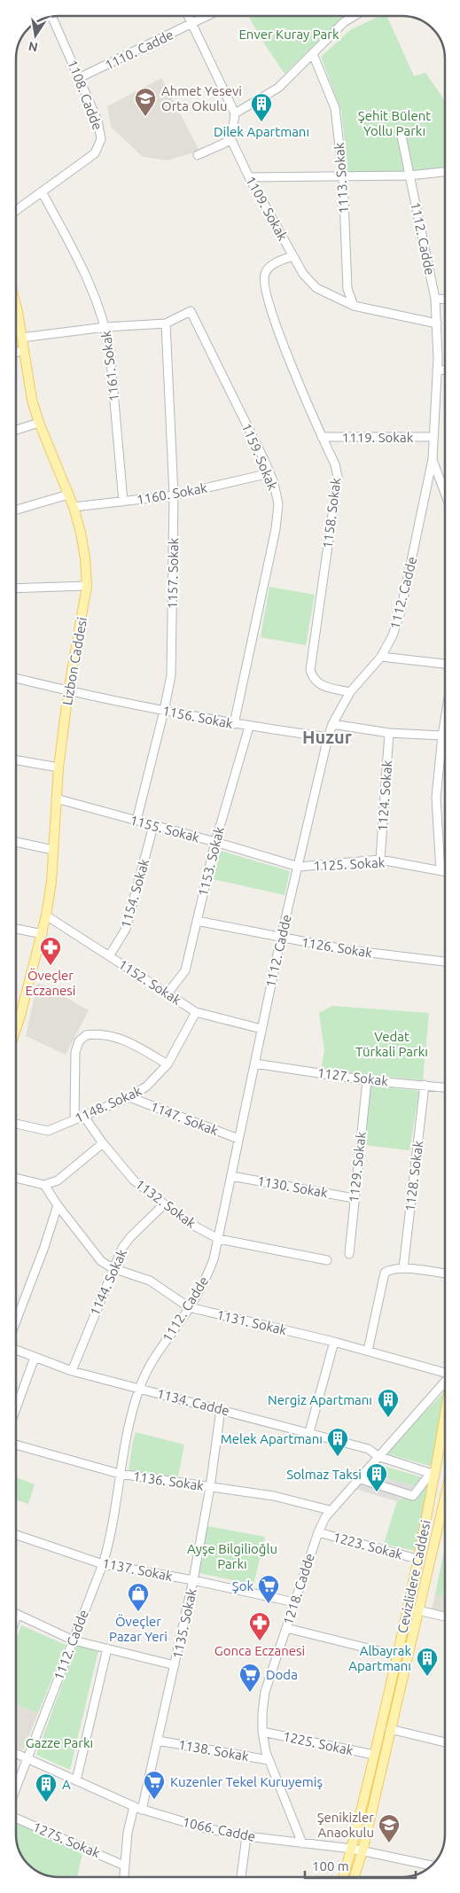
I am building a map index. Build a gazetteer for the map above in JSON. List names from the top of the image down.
{
  "streets": {
    "main road": ["Lizbon Caddesi", "Cevizlidere Caddesi"],
    "street": [
      "1110. Cadde",
      "1108. Cadde",
      "1113. Sokak",
      "1109. Sokak",
      "1112. Cadde",
      "1161. Sokak",
      "1119. Sokak",
      "1159. Sokak",
      "1160. Sokak",
      "1158. Sokak",
      "1157. Sokak",
      "1156. Sokak",
      "1124. Sokak",
      "1155. Sokak",
      "1153. Sokak",
      "1125. Sokak",
      "1154. Sokak",
      "1126. Sokak",
      "1152. Sokak",
      "1127. Sokak",
      "1148. Sokak",
      "1147. Sokak",
      "1129. Sokak",
      "1128. Sokak",
      "1130. Sokak",
      "1132. Sokak",
      "1144. Sokak",
      "1131. Sokak",
      "1134. Cadde",
      "1136. Sokak",
      "1223. Sokak",
      "1137. Sokak",
      "1218. Cadde",
      "1135. Sokak",
      "1225. Sokak",
      "1138. Sokak",
      "1066. Cadde",
      "1275. Sokak"
    ]
  },
  "crossings": [
    ["1110. Cadde", "1108. Cadde"],
    ["1108. Cadde", "1161. Sokak"],
    ["1113. Sokak", "1109. Sokak"],
    ["1109. Sokak", "1112. Cadde"],
    ["1109. Sokak", "1158. Sokak"],
    ["1112. Cadde", "1119. Sokak"],
    ["1112. Cadde", "1158. Sokak"],
    ["1112. Cadde", "1156. Sokak"],
    ["1112. Cadde", "1155. Sokak"],
    ["1112. Cadde", "1125. Sokak"],
    ["1112. Cadde", "1126. Sokak"],
    ["1112. Cadde", "1152. Sokak"],
    ["1112. Cadde", "1127. Sokak"],
    ["1112. Cadde", "1147. Sokak"],
    ["1112. Cadde", "1130. Sokak"],
    ["1112. Cadde", "1132. Sokak"],
    ["1112. Cadde", "1131. Sokak"],
    ["1112. Cadde", "1134. Cadde"],
    ["1112. Cadde", "1136. Sokak"],
    ["1112. Cadde", "1137. Sokak"],
    ["1112. Cadde", "1066. Cadde"],
    ["1161. Sokak", "1159. Sokak"],
    ["1161. Sokak", "1160. Sokak"],
    ["1119. Sokak", "1158. Sokak"],
    ["1159. Sokak", "1160. Sokak"],
    ["1159. Sokak", "1157. Sokak"],
    ["1159. Sokak", "Lizbon Caddesi"],
    ["1159. Sokak", "1156. Sokak"],
    ["1160. Sokak", "1157. Sokak"],
    ["1160. Sokak", "Lizbon Caddesi"],
    ["1157. Sokak", "1156. Sokak"],
    ["1157. Sokak", "1155. Sokak"],
    ["Lizbon Caddesi", "1156. Sokak"],
    ["Lizbon Caddesi", "1155. Sokak"],
    ["Lizbon Caddesi", "1152. Sokak"],
    ["1156. Sokak", "1153. Sokak"],
    ["1124. Sokak", "1125. Sokak"],
    ["1155. Sokak", "1153. Sokak"],
    ["1155. Sokak", "1125. Sokak"],
    ["1155. Sokak", "1154. Sokak"],
    ["1153. Sokak", "1126. Sokak"],
    ["1153. Sokak", "1152. Sokak"],
    ["1154. Sokak", "1152. Sokak"],
    ["1152. Sokak", "1148. Sokak"],
    ["1127. Sokak", "1129. Sokak"],
    ["1127. Sokak", "1128. Sokak"],
    ["1148. Sokak", "1147. Sokak"],
    ["1148. Sokak", "1132. Sokak"],
    ["1129. Sokak", "1130. Sokak"],
    ["1132. Sokak", "1144. Sokak"],
    ["1144. Sokak", "1131. Sokak"],
    ["1144. Sokak", "1134. Cadde"],
    ["1134. Cadde", "Cevizlidere Caddesi"],
    ["1134. Cadde", "1218. Cadde"],
    ["1134. Cadde", "1135. Sokak"],
    ["1136. Sokak", "1218. Cadde"],
    ["1136. Sokak", "1135. Sokak"],
    ["1223. Sokak", "Cevizlidere Caddesi"],
    ["1223. Sokak", "1218. Cadde"],
    ["1137. Sokak", "1218. Cadde"],
    ["1137. Sokak", "1135. Sokak"],
    ["Cevizlidere Caddesi", "1225. Sokak"],
    ["Cevizlidere Caddesi", "1066. Cadde"],
    ["1218. Cadde", "1225. Sokak"],
    ["1218. Cadde", "1138. Sokak"],
    ["1218. Cadde", "1066. Cadde"],
    ["1135. Sokak", "1138. Sokak"],
    ["1135. Sokak", "1066. Cadde"],
    ["1135. Sokak", "1275. Sokak"]
  ],
  "districts": ["Huzur"],
  "parks": [
    "Enver Kuray Park",
    "Şehit Bülent Yollu Parkı",
    "Vedat Türkali Parkı",
    "Ayşe Bilgilioğlu Parkı",
    "Gazze Parkı"
  ],
  "places": {
    "school or university": ["Ahmet Yesevi Orta Okulu", "Şenikizler Anaokulu"],
    "building": [
      "Dilek Apartmanı",
      "Nergiz Apartmanı",
      "Melek Apartmanı",
      "Solmaz Taksi",
      "Albayrak Apartmanı",
      "A"
    ],
    "pharmacy": ["Öveçler Eczanesi", "Gonca Eczanesi"],
    "supermarket": ["Şok", "Doda", "Kuzenler Tekel Kuruyemiş"],
    "shop": ["Öveçler Pazar Yeri"]
  },
  "scale_bar": "100 m",
  "north": "bottom"
}
